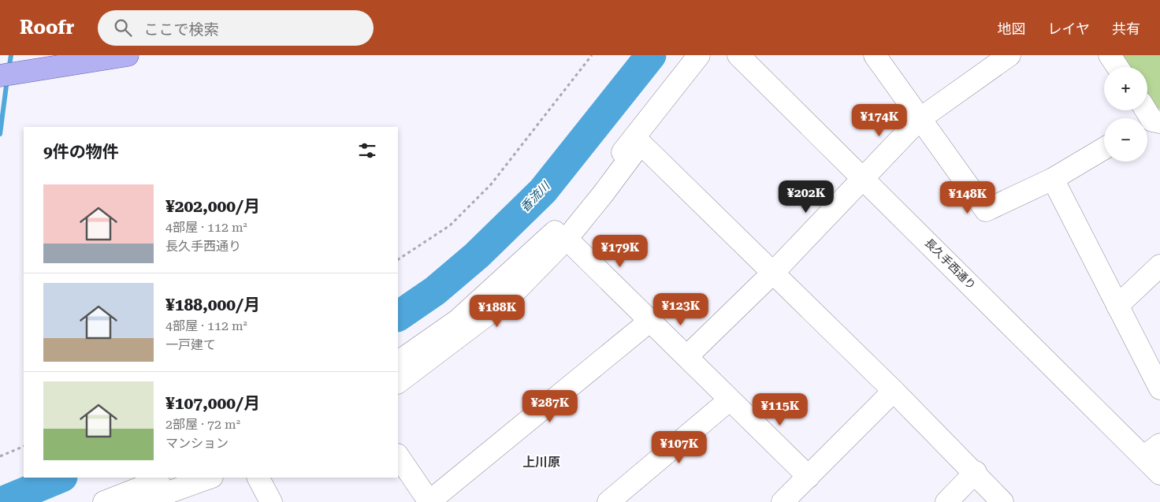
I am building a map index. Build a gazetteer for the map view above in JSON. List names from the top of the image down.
{
  "streets": {
    "street": ["長久手西通り"]
  },
  "districts": ["上川原"],
  "water": ["香流川"],
  "page": {
    "header": "Roofr",
    "search": "ここで検索",
    "nav": ["地図", "レイヤ", "共有"],
    "map_buttons": ["+", "−"],
    "price": [
      "¥174K",
      "¥202K",
      "¥148K",
      "¥179K",
      "¥123K",
      "¥188K",
      "¥287K",
      "¥115K",
      "¥107K"
    ],
    "heading": "9件の物件",
    "list": [
      {
        "name": "¥202,000/月",
        "note": "4部屋 · 112 m² · 長久手西通り"
      },
      {
        "name": "¥188,000/月",
        "note": "4部屋 · 112 m² · 一戸建て"
      },
      {
        "name": "¥107,000/月",
        "note": "2部屋 · 72 m² · マンション"
      }
    ]
  }
}
